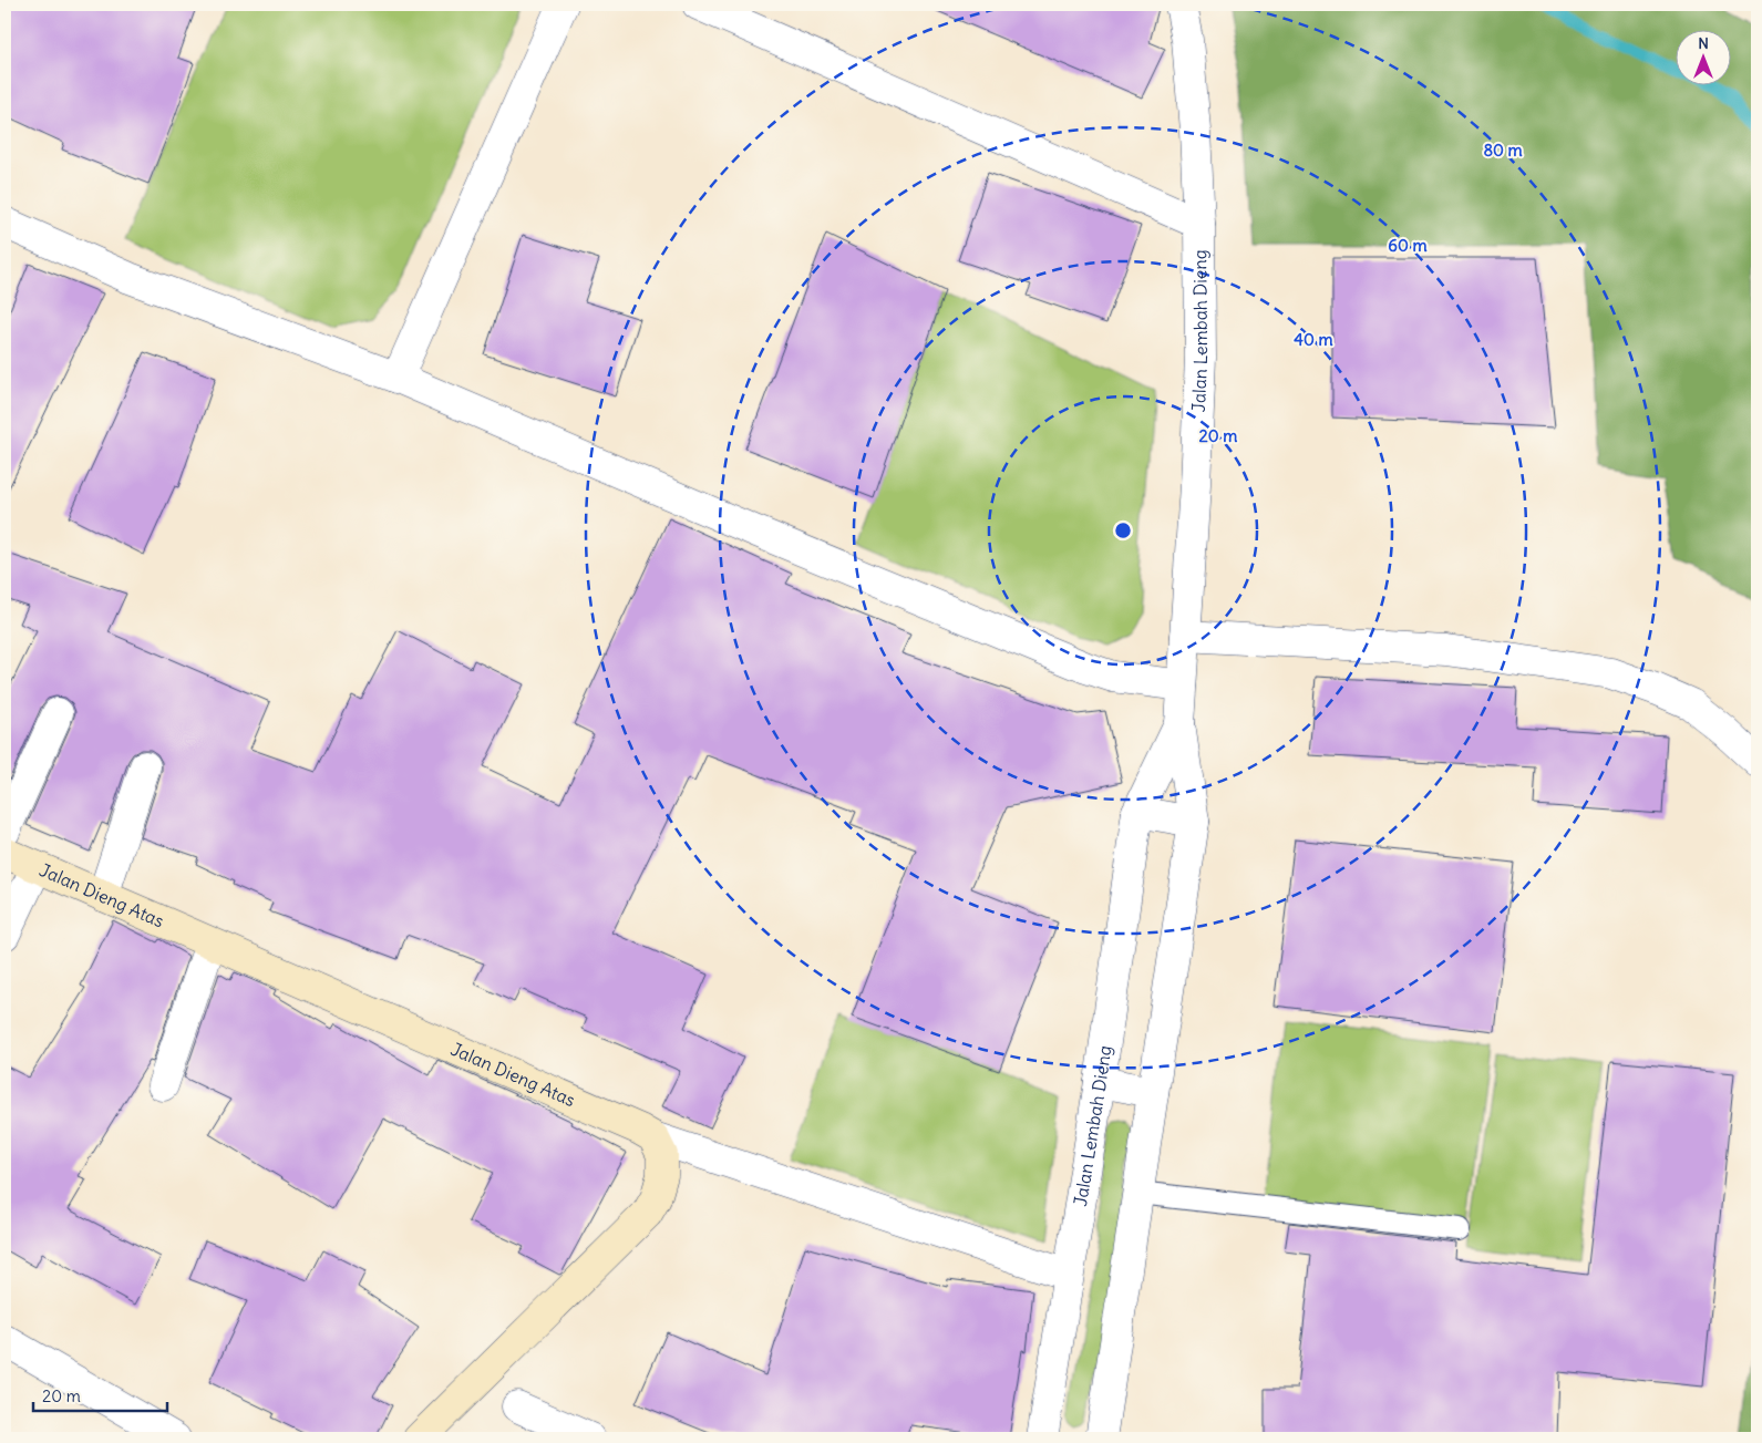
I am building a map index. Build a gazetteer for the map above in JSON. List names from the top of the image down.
{
  "streets": {
    "street": ["Jalan Lembah Dieng", "Jalan Dieng Atas"]
  },
  "scale_bar": "20 m",
  "north": "top",
  "rings": [
    "80 m",
    "60 m",
    "40 m",
    "20 m"
  ]
}
